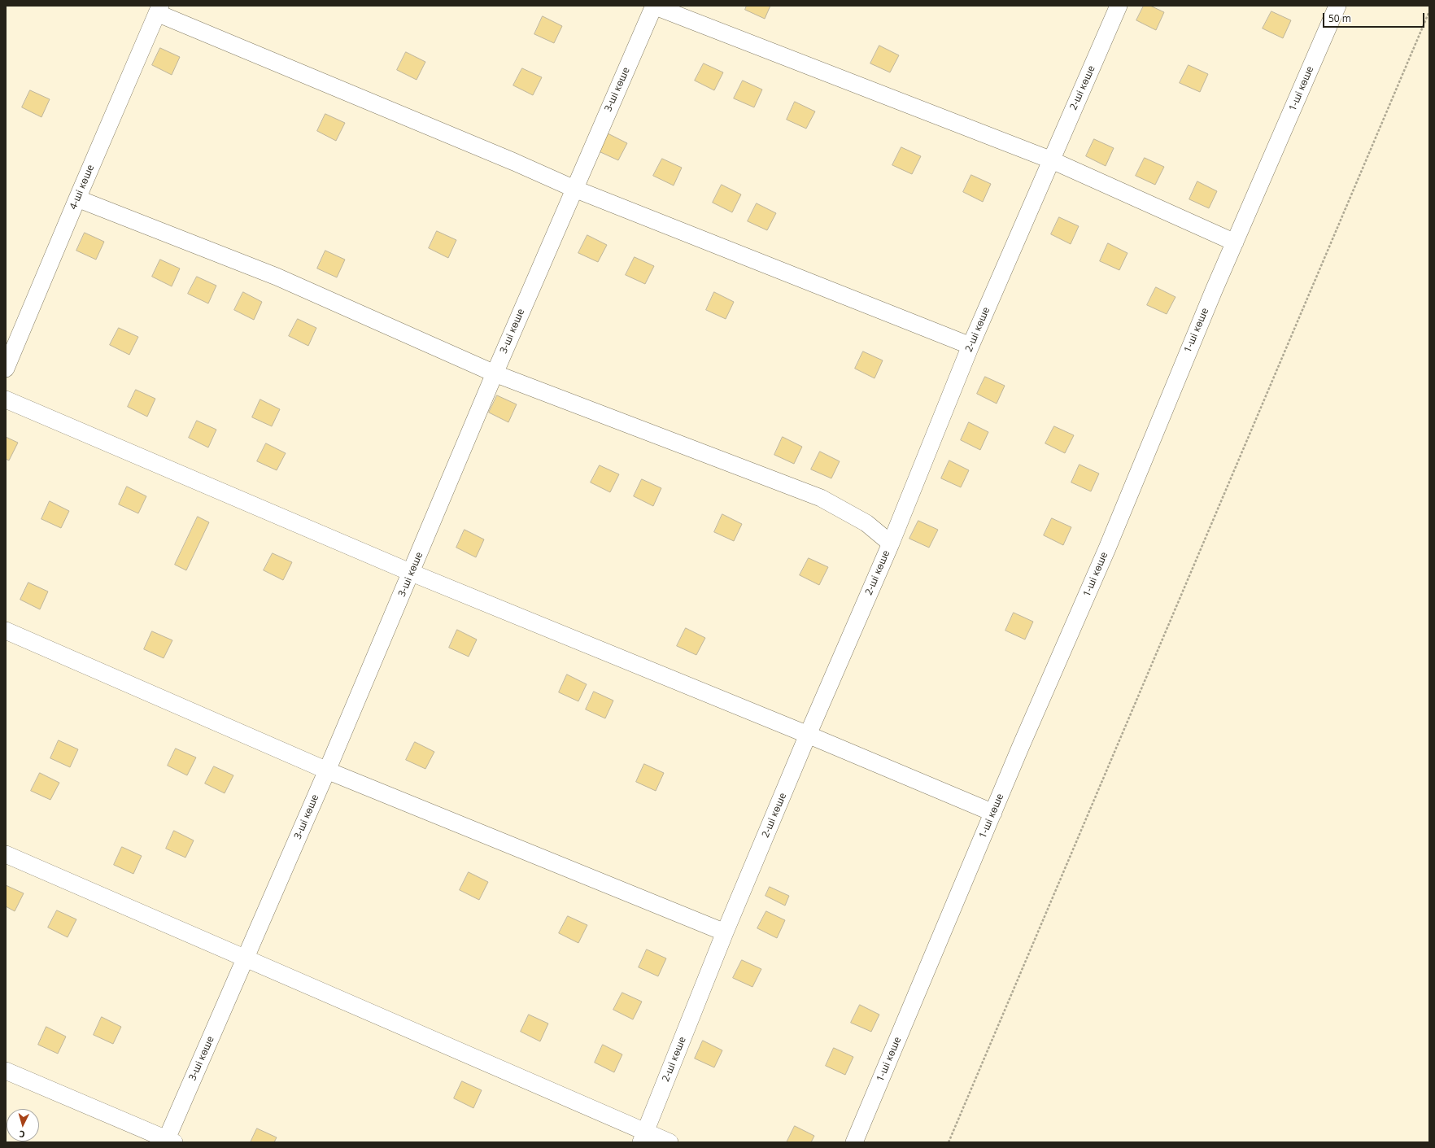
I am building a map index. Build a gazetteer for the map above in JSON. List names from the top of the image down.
{
  "streets": {
    "lane": [
      "2-ші көше",
      "1-ші көше",
      "3-ші көше",
      "4-ші көше"
    ]
  },
  "scale_bar": "50 m",
  "north": "bottom"
}
